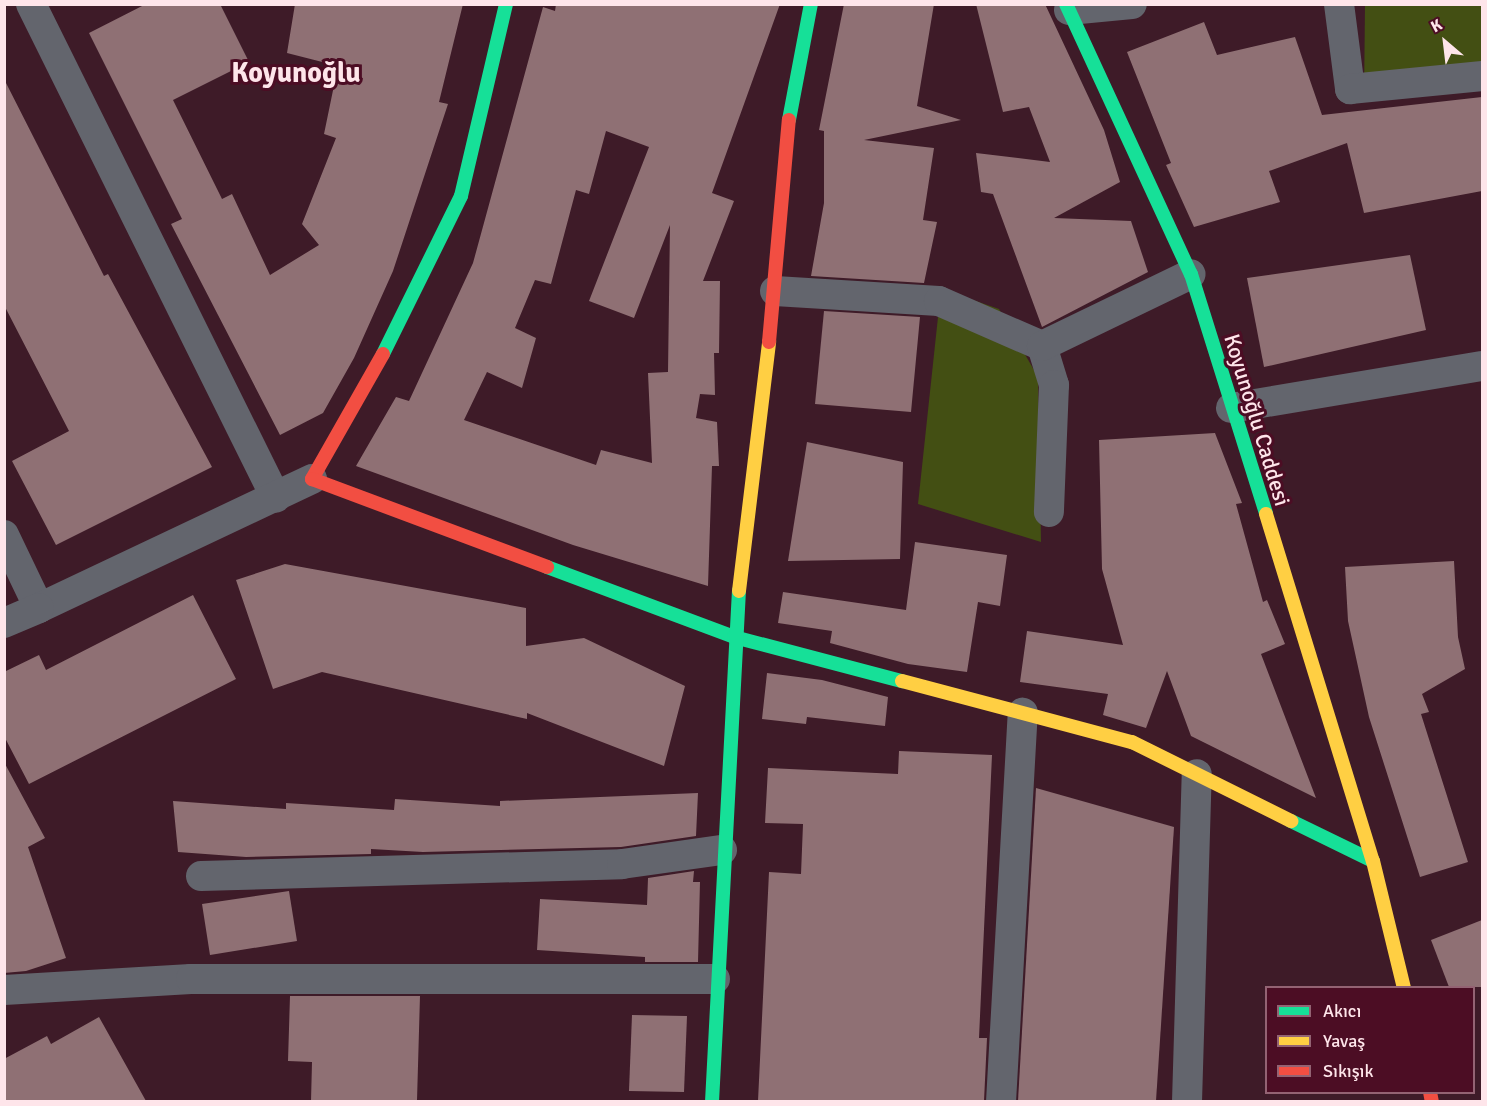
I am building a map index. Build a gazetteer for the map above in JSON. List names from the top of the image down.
{
  "streets": {
    "street": ["Koyunoğlu Caddesi"]
  },
  "districts": ["Koyunoğlu"],
  "legend": ["Akıcı", "Yavaş", "Sıkışık"],
  "north": "top left"
}
